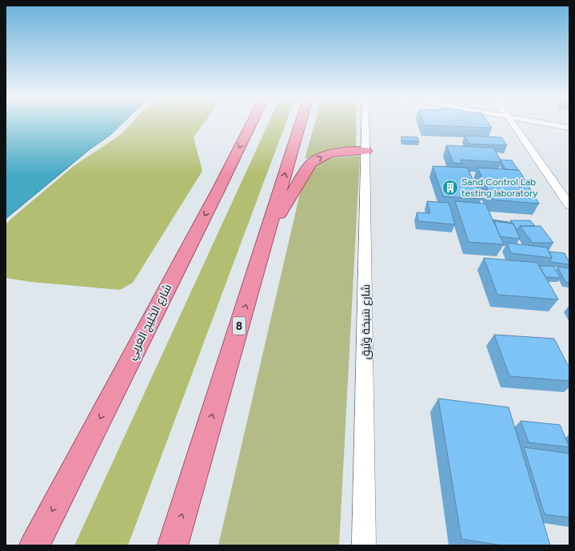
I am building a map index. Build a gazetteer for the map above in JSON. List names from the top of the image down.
{
  "streets": {
    "highway": ["شارع الخَلِيج العَربِي", "8"],
    "street": ["شارع سَبخة وَثِيق"]
  },
  "places": {
    "building": ["Sand Control Lab testing laboratory"]
  }
}
